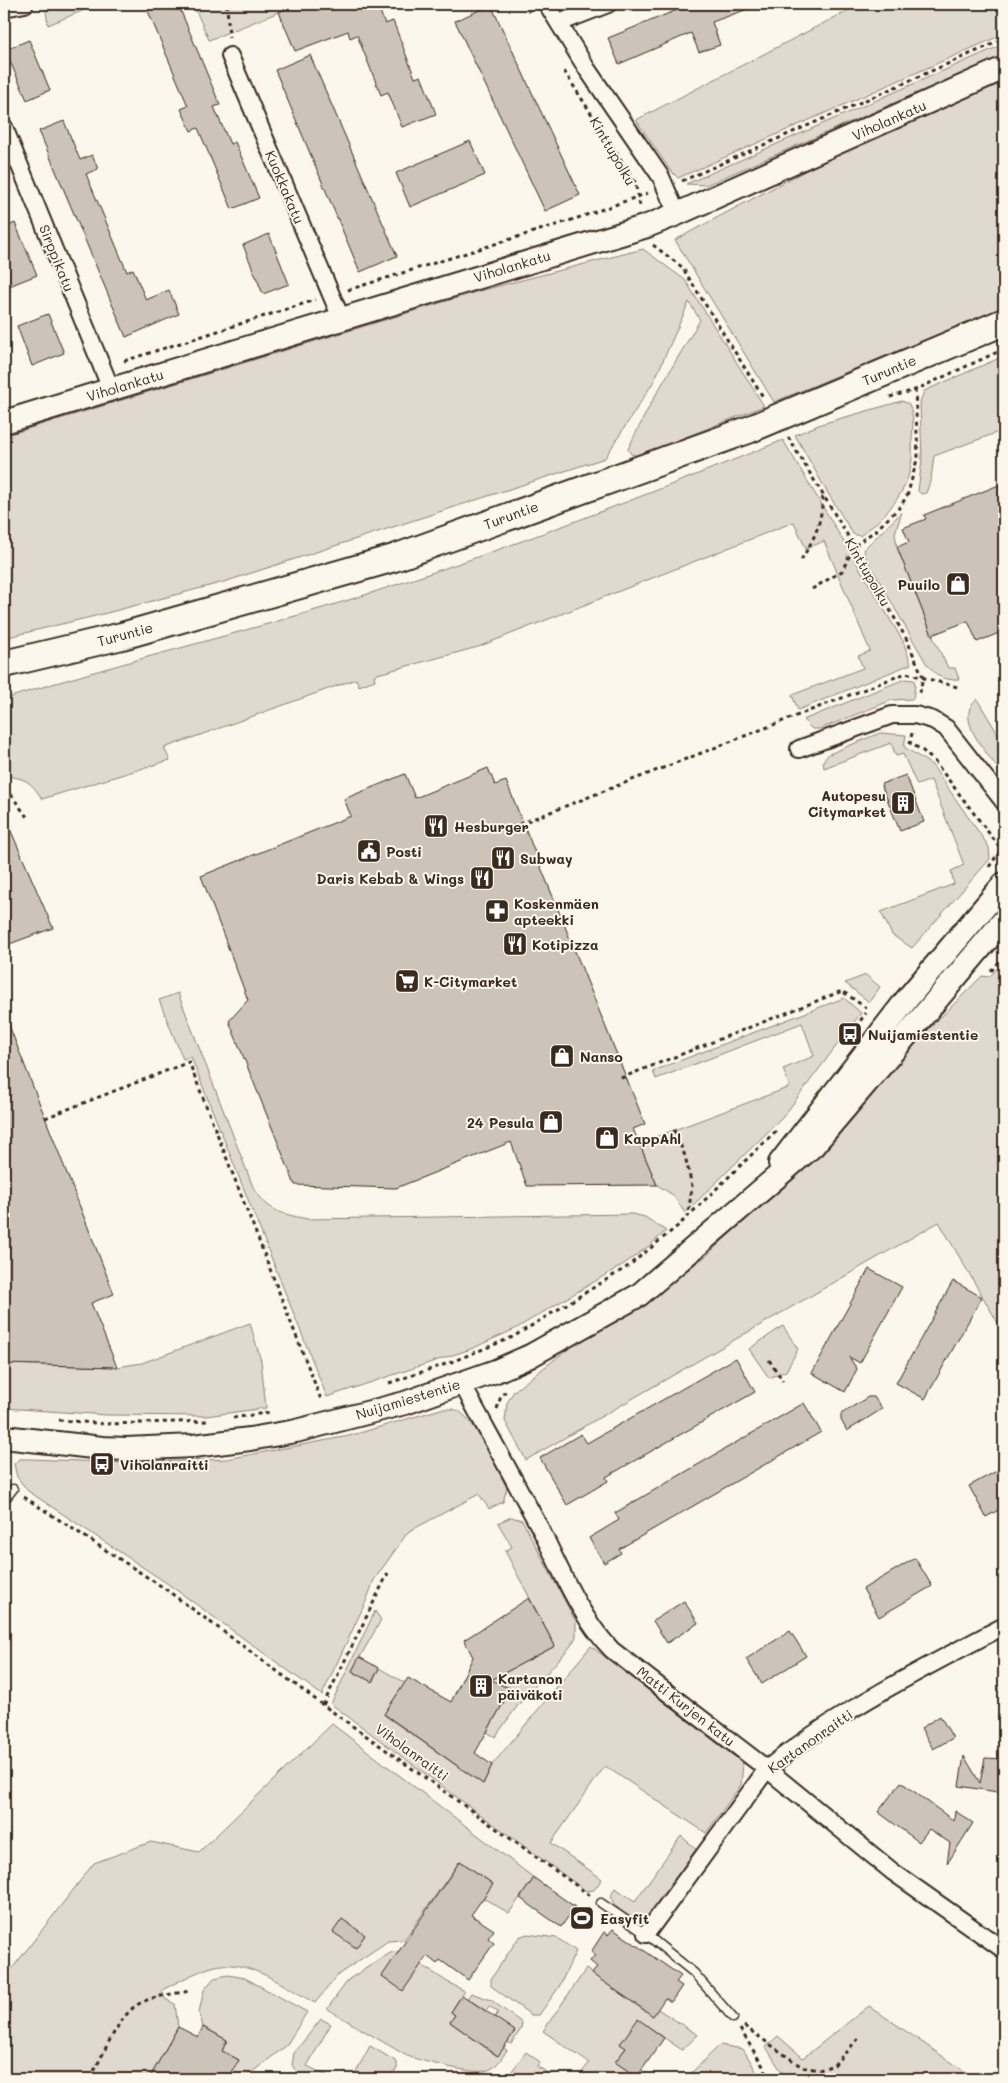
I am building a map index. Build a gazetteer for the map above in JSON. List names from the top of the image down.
{
  "streets": {
    "highway": ["Turuntie"],
    "main road": ["Viholankatu", "Nuijamiestentie"],
    "street": [
      "Kinttupolku",
      "Kuokkakatu",
      "Sirppikatu",
      "Matti Kurjen katu",
      "Kartanonraitti"
    ],
    "path": ["Viholanraitti"]
  },
  "crossings": [
    ["Viholankatu", "Kinttupolku"],
    ["Viholankatu", "Kuokkakatu"],
    ["Viholankatu", "Sirppikatu"],
    ["Nuijamiestentie", "Matti Kurjen katu"],
    ["Matti Kurjen katu", "Kartanonraitti"]
  ],
  "places": {
    "shop": [
      "Puuilo",
      "Nanso",
      "24 Pesula",
      "KappAhl"
    ],
    "building": ["Autopesu Citymarket", "Kartanon päiväkoti"],
    "restaurant": [
      "Hesburger",
      "Subway",
      "Daris Kebab & Wings",
      "Kotipizza"
    ],
    "public building": ["Posti"],
    "pharmacy": ["Koskenmäen apteekki"],
    "supermarket": ["K-Citymarket"],
    "bus stop": ["Nuijamiestentie", "Viholanraitti"],
    "sports": ["Easyfit"]
  }
}
